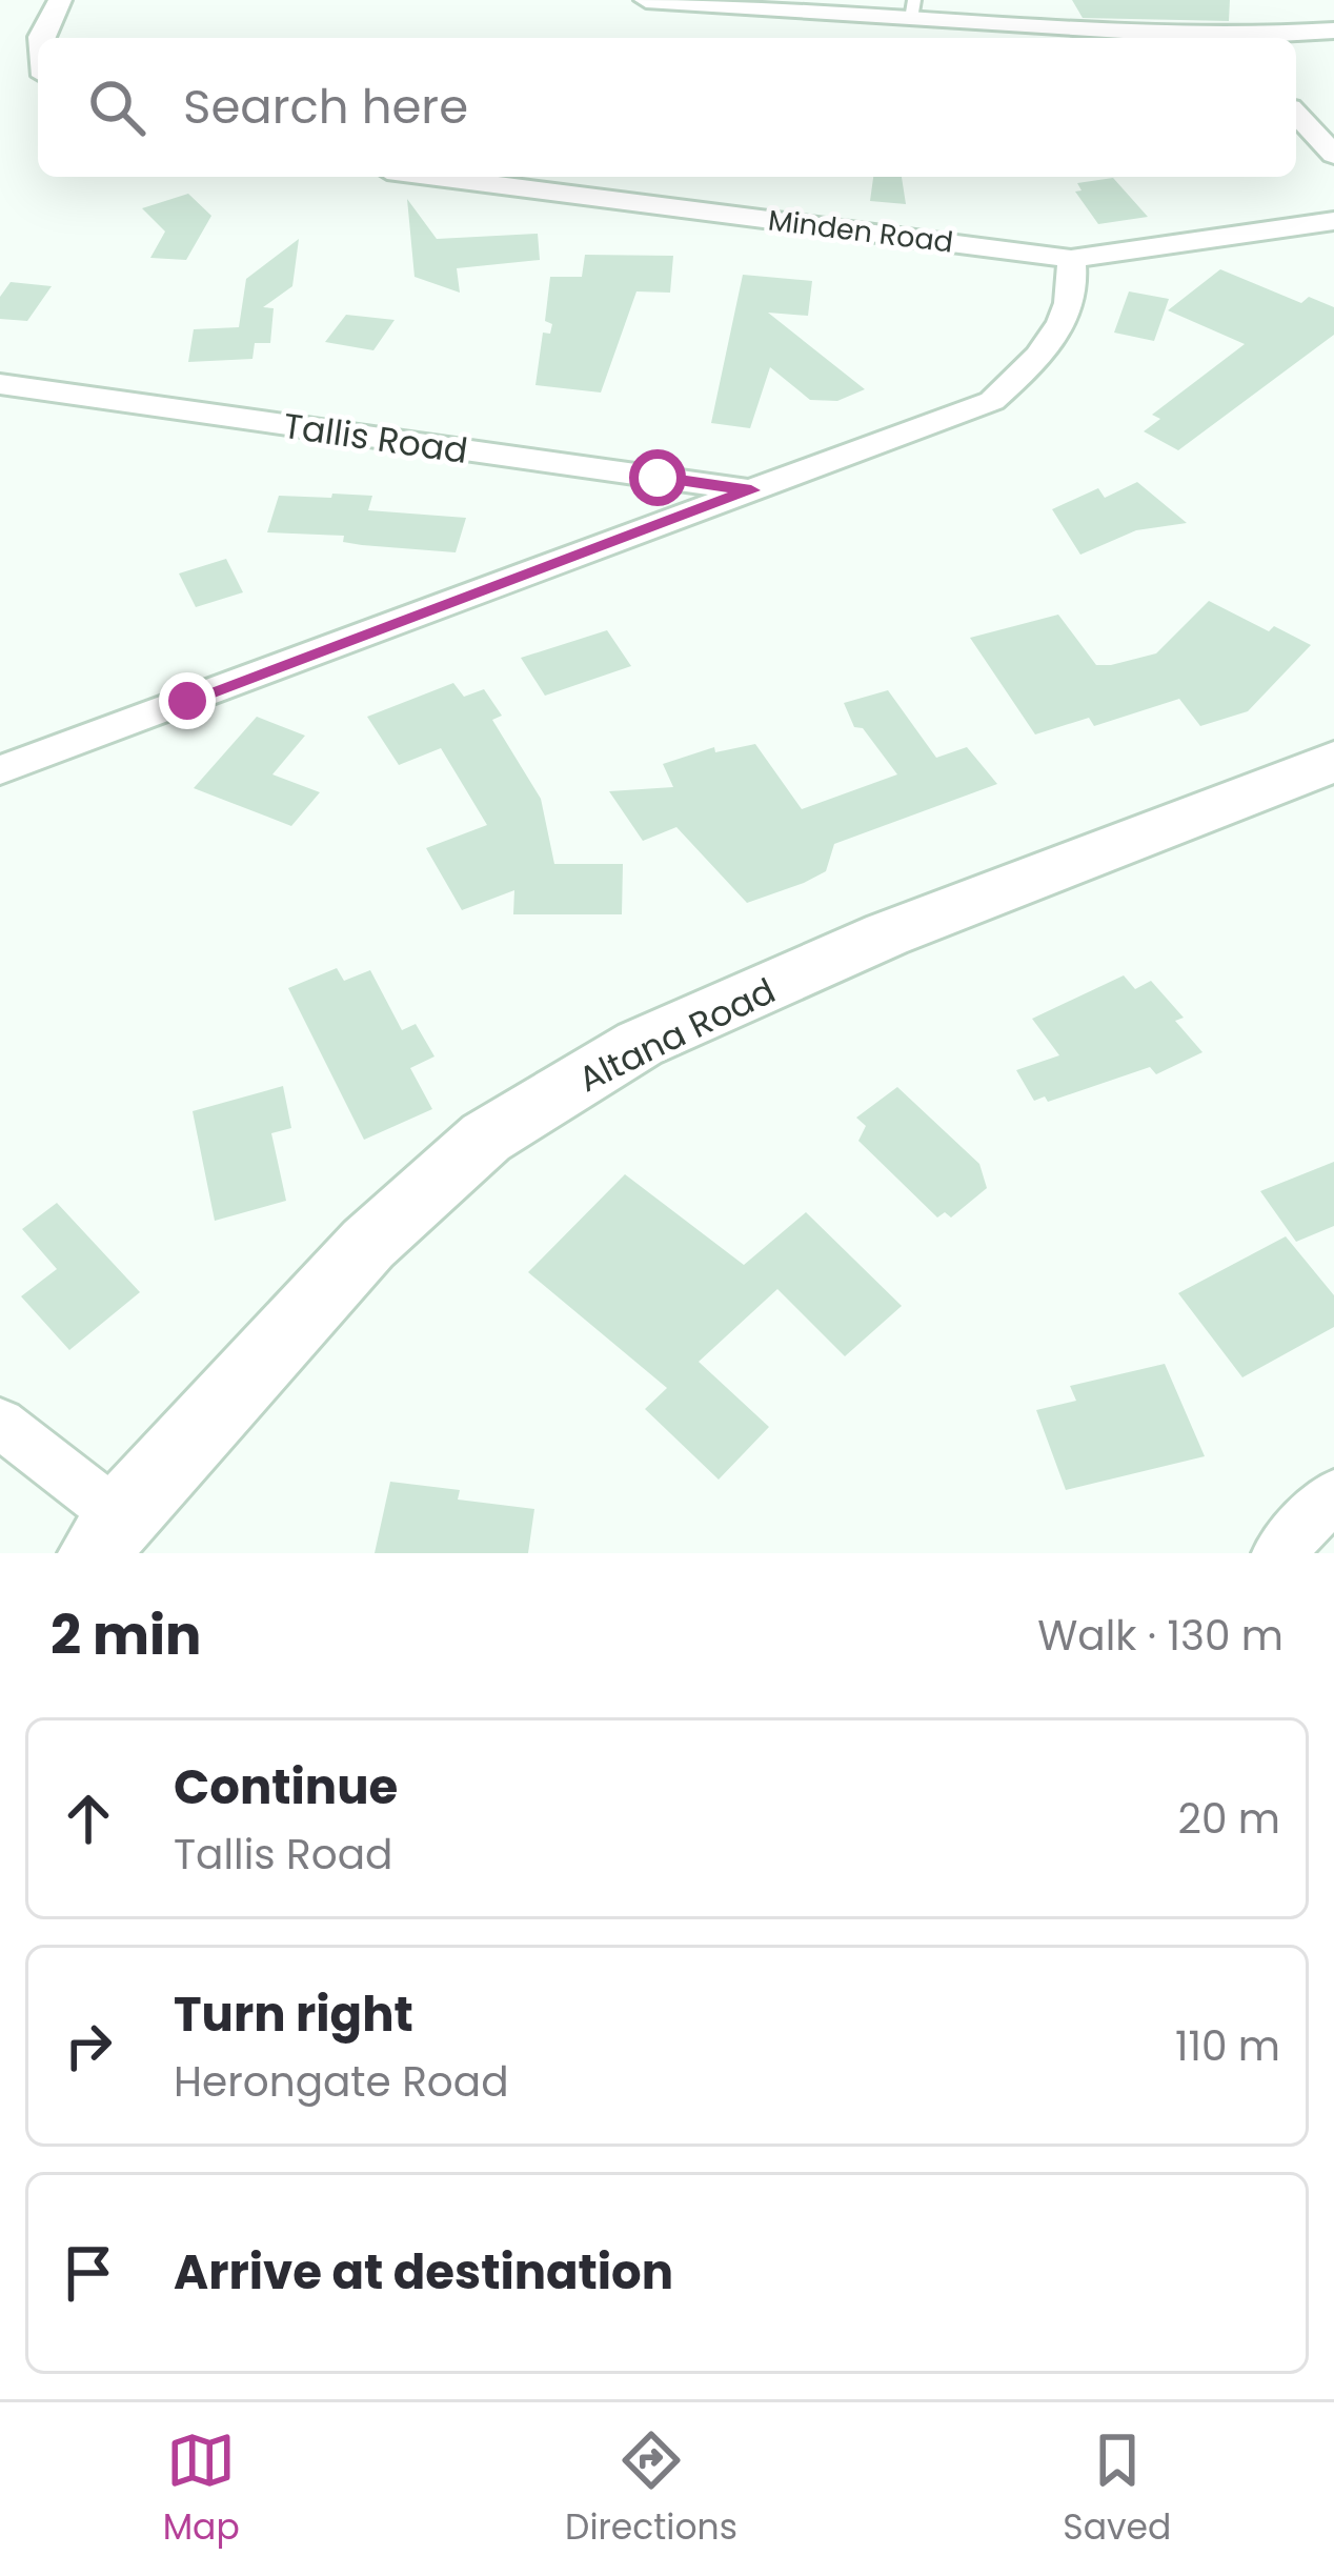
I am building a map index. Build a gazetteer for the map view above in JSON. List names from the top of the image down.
{
  "streets": {
    "main road": ["Altana Road"],
    "street": ["Minden Road", "Tallis Road"]
  },
  "page": {
    "search": "Search here",
    "heading": ["2 min", "Walk · 130 m"],
    "list": [
      ["Continue", "Tallis Road", "20 m"],
      ["Turn right", "Herongate Road", "110 m"],
      "Arrive at destination"
    ],
    "nav": ["Map", "Directions", "Saved"]
  }
}
